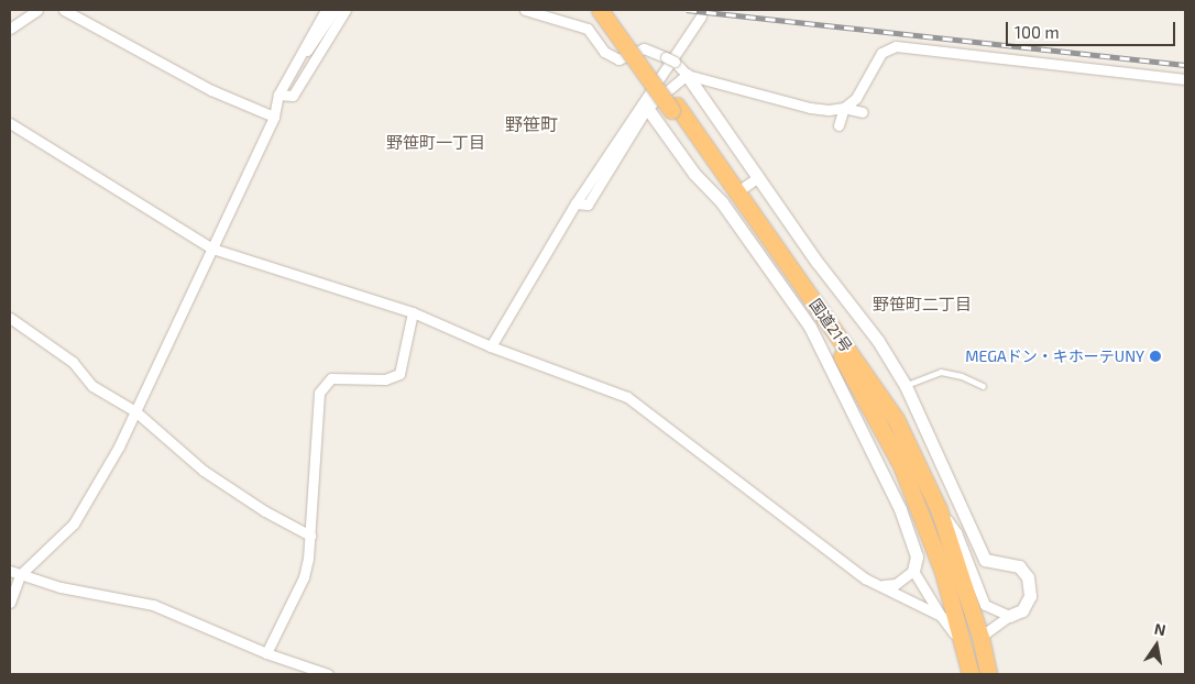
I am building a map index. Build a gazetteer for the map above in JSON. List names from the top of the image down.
{
  "streets": {
    "highway": ["国道21号"]
  },
  "districts": ["野笹町", "野笹町一丁目", "野笹町二丁目"],
  "places": ["MEGAドン・キホーテUNY"],
  "scale_bar": "100 m",
  "north": "top"
}
